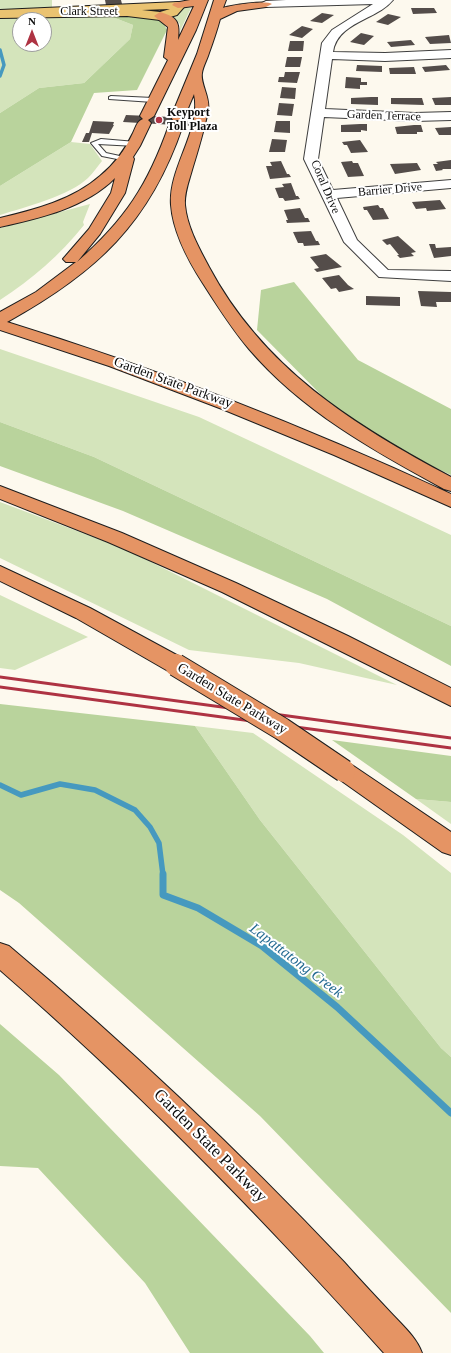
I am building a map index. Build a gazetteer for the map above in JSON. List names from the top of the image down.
{
  "streets": {
    "highway": ["Garden State Parkway"],
    "main road": ["Clark Street"],
    "street": ["Garden Terrace", "Coral Drive", "Barrier Drive"]
  },
  "crossings": [
    ["Garden Terrace", "Coral Drive"],
    ["Coral Drive", "Barrier Drive"]
  ],
  "water": ["Lapattatong Creek"],
  "places": ["Keyport Toll Plaza"],
  "north": "top"
}
